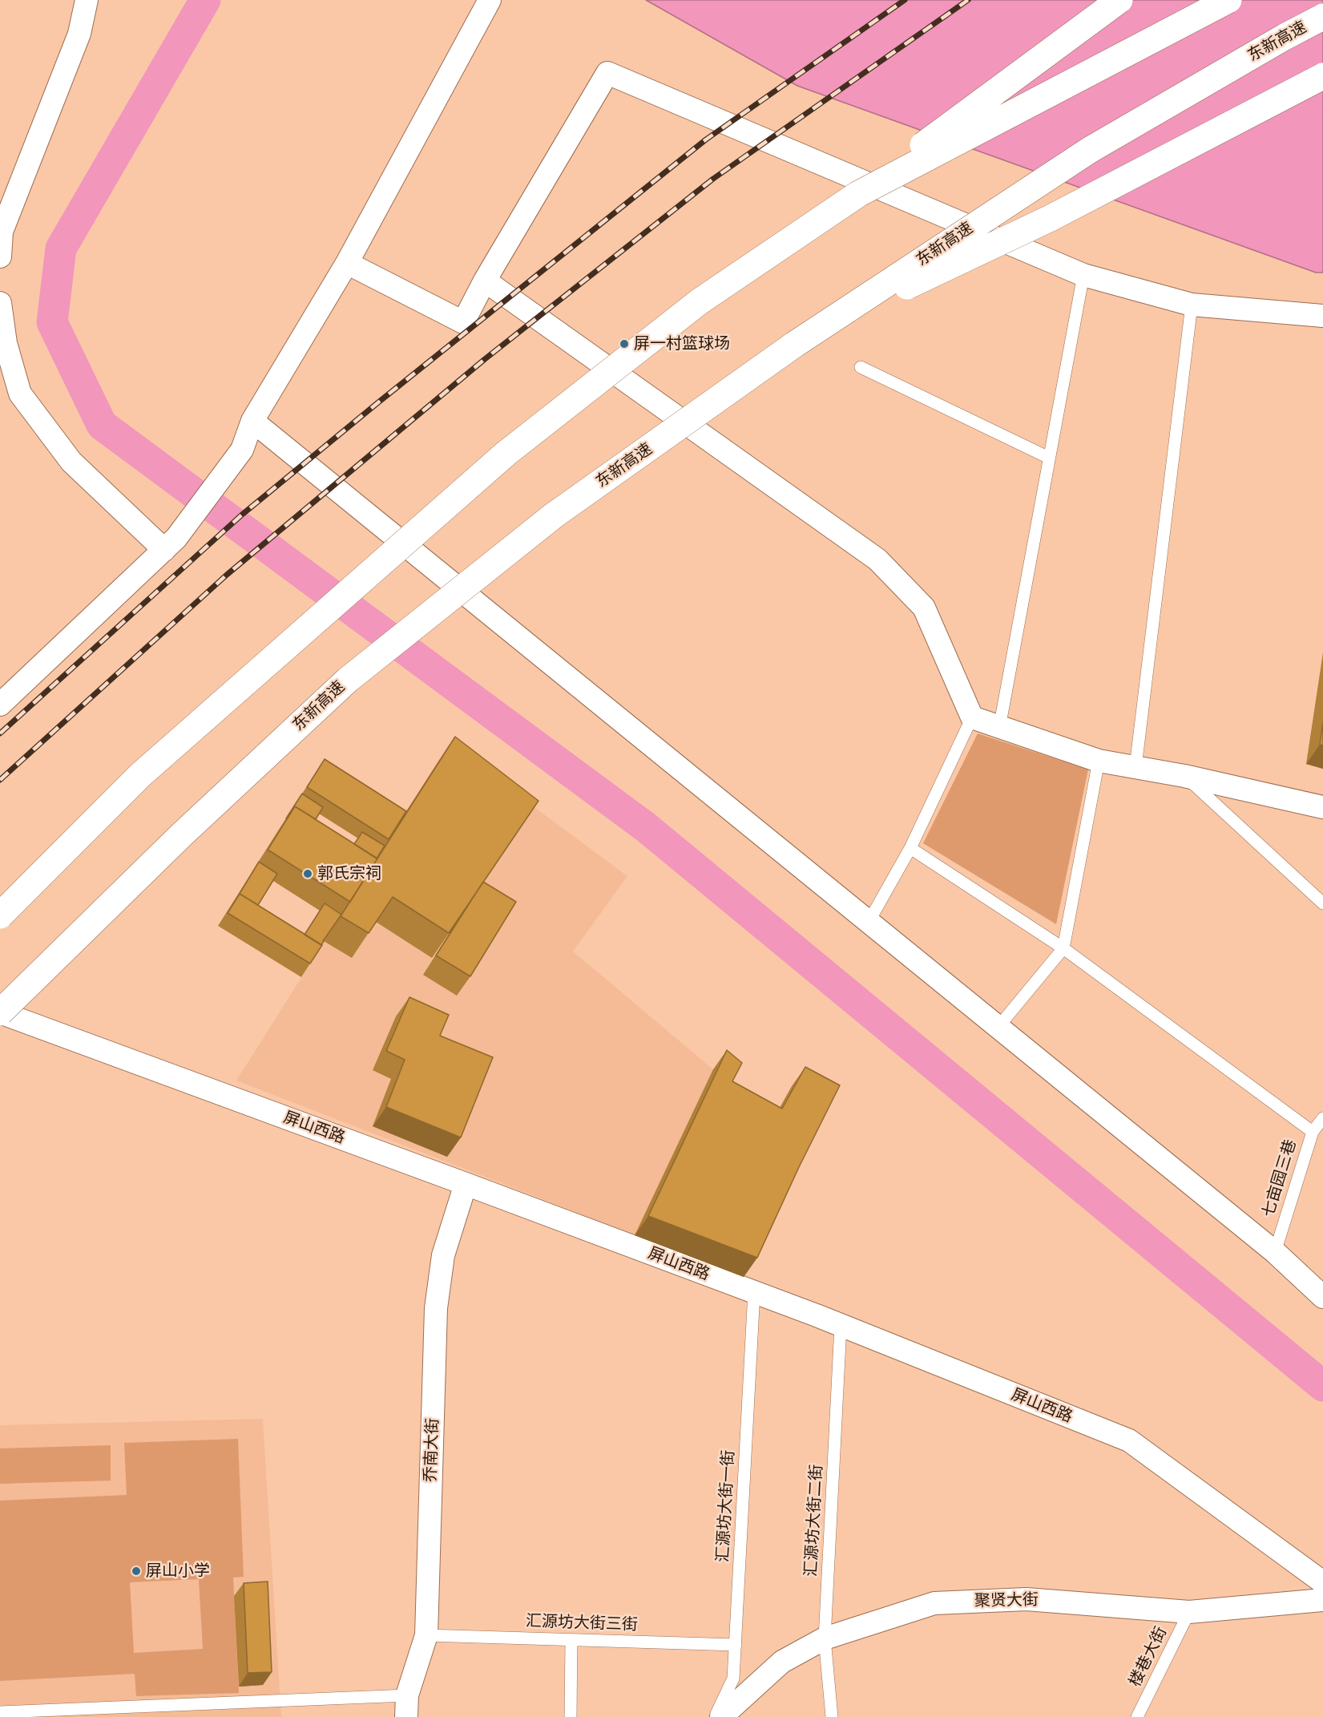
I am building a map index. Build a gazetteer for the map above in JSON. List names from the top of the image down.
{
  "streets": {
    "highway": ["东新高速"],
    "street": ["屏山西路", "乔南大街", "聚贤大街"],
    "lane": [
      "七亩园三巷",
      "汇源坊大街一街",
      "汇源坊大街二街",
      "汇源坊大街三街",
      "楼巷大街"
    ]
  },
  "crossings": [
    ["东新高速", "屏山西路"],
    ["屏山西路", "乔南大街"],
    ["屏山西路", "汇源坊大街一街"],
    ["屏山西路", "汇源坊大街二街"],
    ["乔南大街", "汇源坊大街三街"],
    ["汇源坊大街一街", "汇源坊大街三街"],
    ["汇源坊大街二街", "聚贤大街"],
    ["聚贤大街", "楼巷大街"]
  ],
  "places": ["屏一村篮球场", "郭氏宗祠", "屏山小学"]
}
